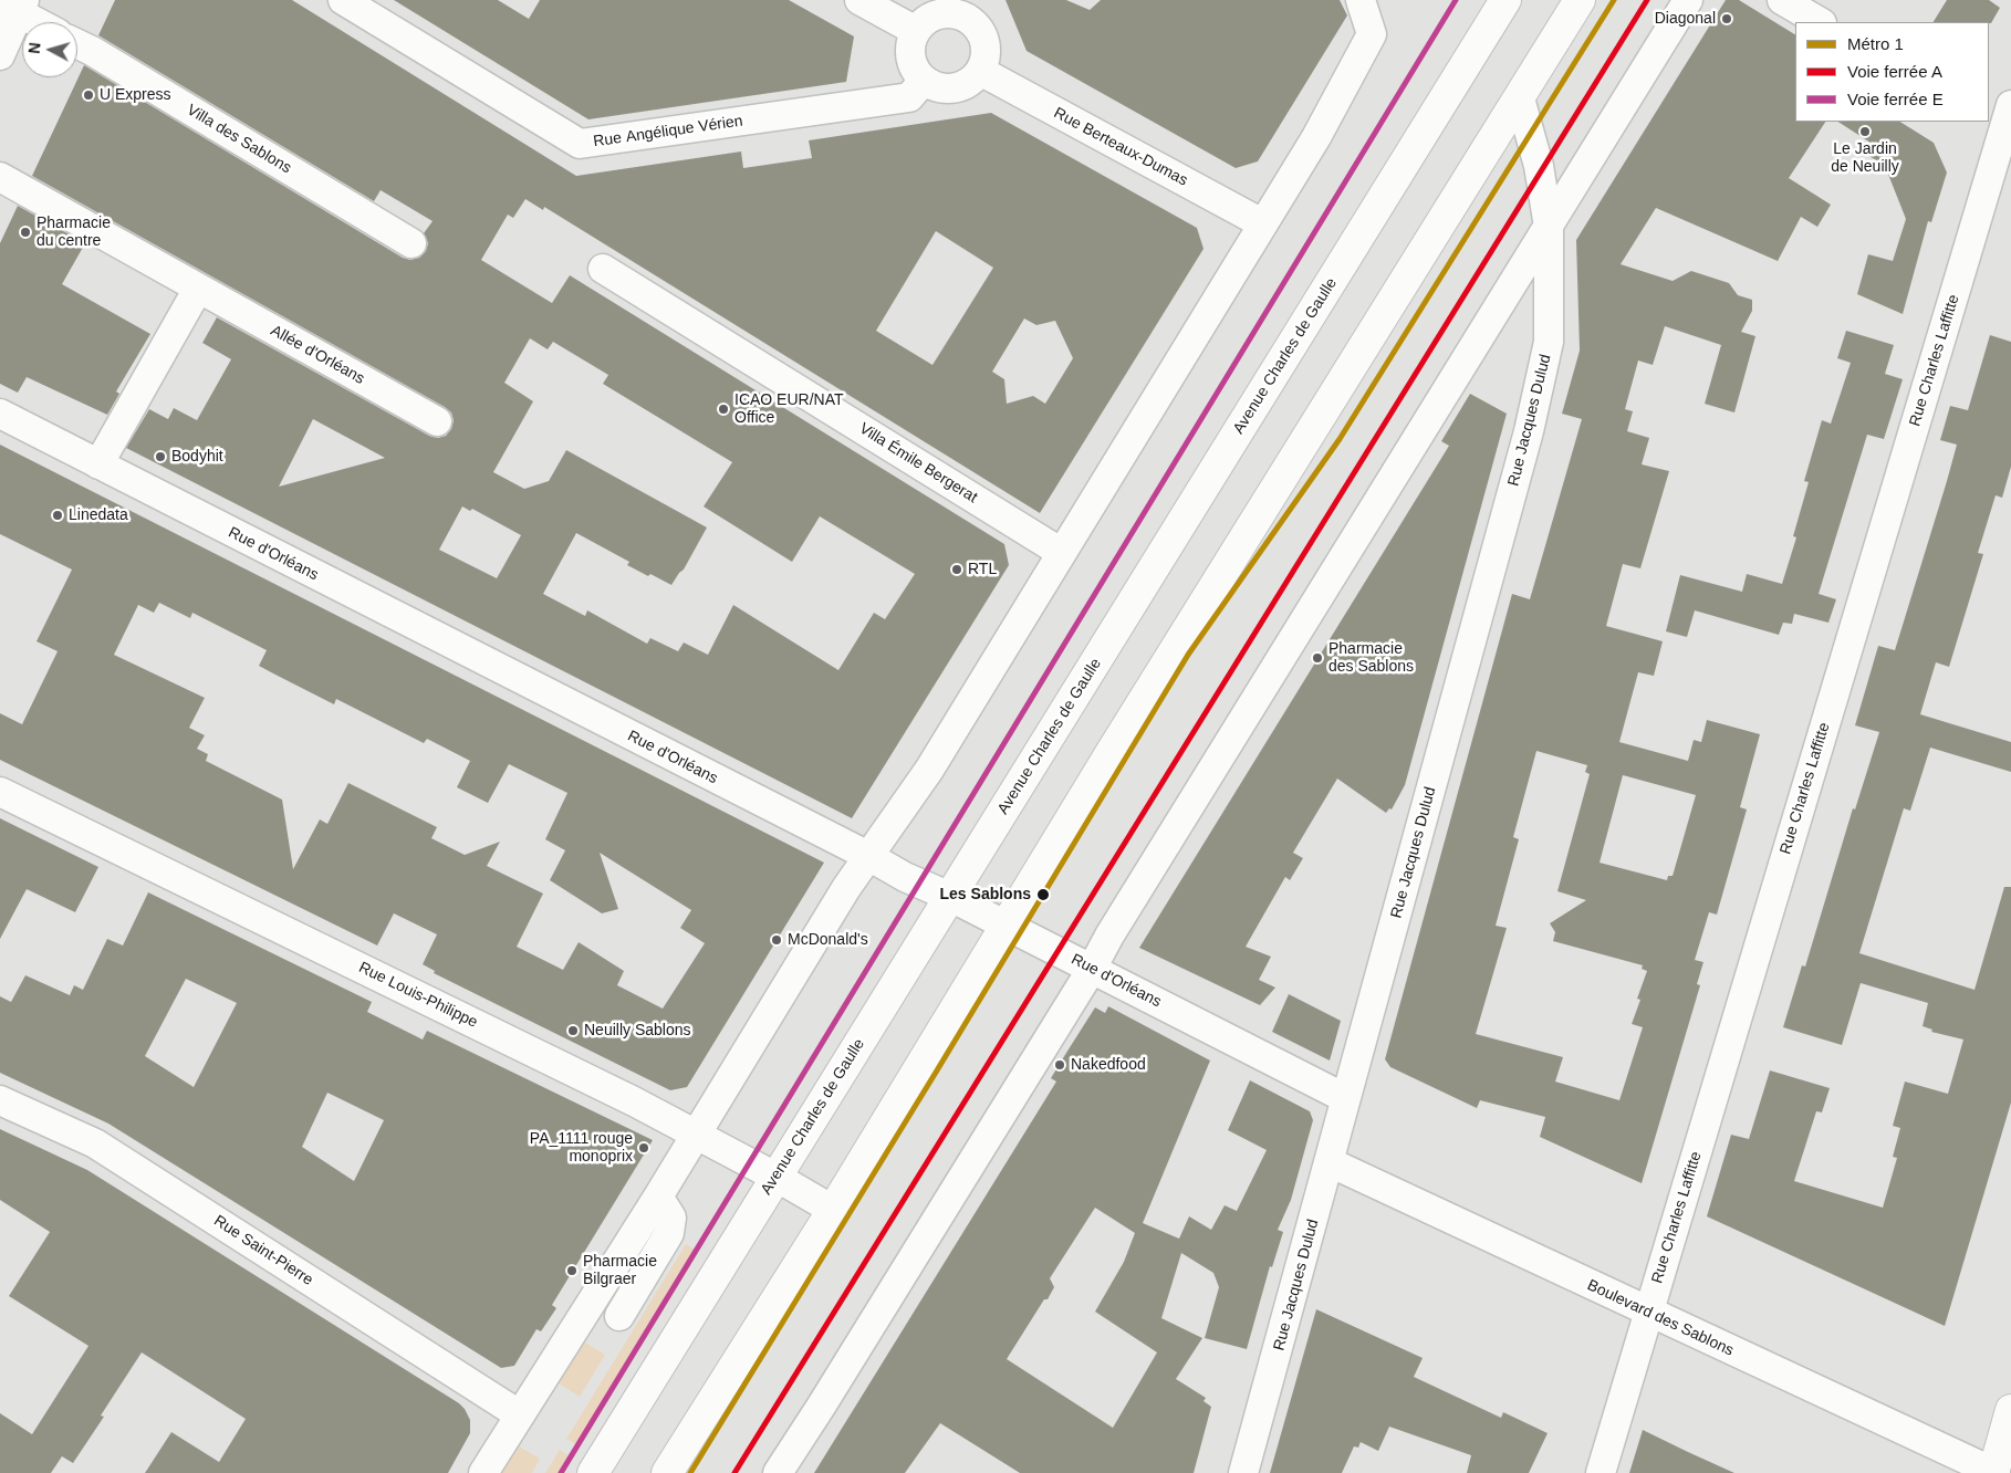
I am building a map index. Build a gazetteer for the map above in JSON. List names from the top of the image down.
{
  "streets": {
    "main road": ["Avenue Charles de Gaulle"],
    "street": [
      "Rue Angélique Vérien",
      "Villa des Sablons",
      "Rue Berteaux-Dumas",
      "Allée d'Orléans",
      "Rue Charles Laffitte",
      "Rue Jacques Dulud",
      "Villa Émile Bergerat",
      "Rue d'Orléans",
      "Rue Louis-Philippe",
      "Rue Saint-Pierre",
      "Boulevard des Sablons"
    ]
  },
  "crossings": [
    ["Rue Angélique Vérien", "Rue Berteaux-Dumas"],
    ["Avenue Charles de Gaulle", "Rue d'Orléans"],
    ["Avenue Charles de Gaulle", "Rue Louis-Philippe"],
    ["Rue Charles Laffitte", "Boulevard des Sablons"],
    ["Rue Jacques Dulud", "Rue d'Orléans"],
    ["Rue Jacques Dulud", "Boulevard des Sablons"]
  ],
  "places": [
    "Diagonal",
    "U Express",
    "Le Jardin de Neuilly",
    "Pharmacie du centre",
    "ICAO EUR/NAT Office",
    "Bodyhit",
    "Linedata",
    "RTL",
    "Pharmacie des Sablons",
    "Les Sablons",
    "McDonald's",
    "Neuilly Sablons",
    "Nakedfood",
    "PA_1111 rouge monoprix",
    "Pharmacie Bilgraer"
  ],
  "lines": ["metro line 1", "rail line A", "rail line E"],
  "legend": ["Métro 1", "Voie ferrée A", "Voie ferrée E"],
  "north": "left"
}
